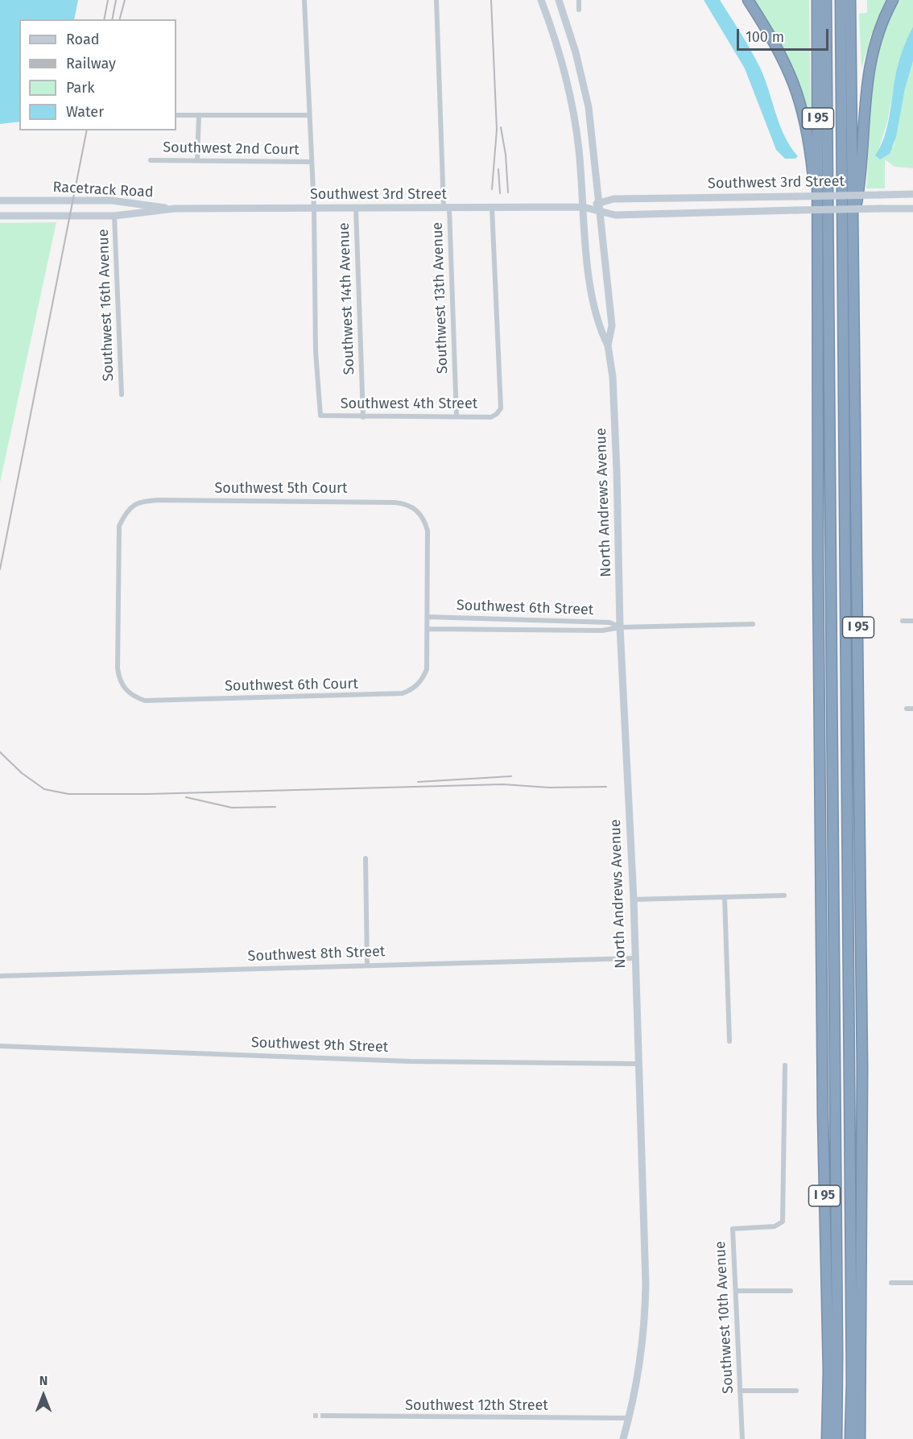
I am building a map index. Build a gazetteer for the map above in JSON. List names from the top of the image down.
{
  "streets": {
    "highway": ["I 95"],
    "main road": ["Southwest 3rd Street", "Racetrack Road", "North Andrews Avenue"],
    "street": [
      "Southwest 2nd Court",
      "Southwest 13th Avenue",
      "Southwest 14th Avenue",
      "Southwest 16th Avenue",
      "Southwest 4th Street",
      "Southwest 5th Court",
      "Southwest 6th Street",
      "Southwest 6th Court",
      "Southwest 8th Street",
      "Southwest 9th Street",
      "Southwest 10th Avenue",
      "Southwest 12th Street"
    ]
  },
  "crossings": [
    ["Southwest 3rd Street", "Racetrack Road"],
    ["Southwest 3rd Street", "Southwest 13th Avenue"],
    ["Southwest 3rd Street", "Southwest 14th Avenue"],
    ["Southwest 3rd Street", "Southwest 4th Street"],
    ["Southwest 3rd Street", "North Andrews Avenue"],
    ["Racetrack Road", "Southwest 16th Avenue"],
    ["Southwest 13th Avenue", "Southwest 4th Street"],
    ["Southwest 14th Avenue", "Southwest 4th Street"],
    ["Southwest 5th Court", "Southwest 6th Street"],
    ["Southwest 5th Court", "Southwest 6th Court"],
    ["North Andrews Avenue", "Southwest 6th Street"],
    ["North Andrews Avenue", "Southwest 8th Street"],
    ["North Andrews Avenue", "Southwest 9th Street"],
    ["North Andrews Avenue", "Southwest 12th Street"],
    ["Southwest 6th Street", "Southwest 6th Court"]
  ],
  "legend": [
    "Road",
    "Railway",
    "Park",
    "Water"
  ],
  "scale_bar": "100 m",
  "north": "top"
}
